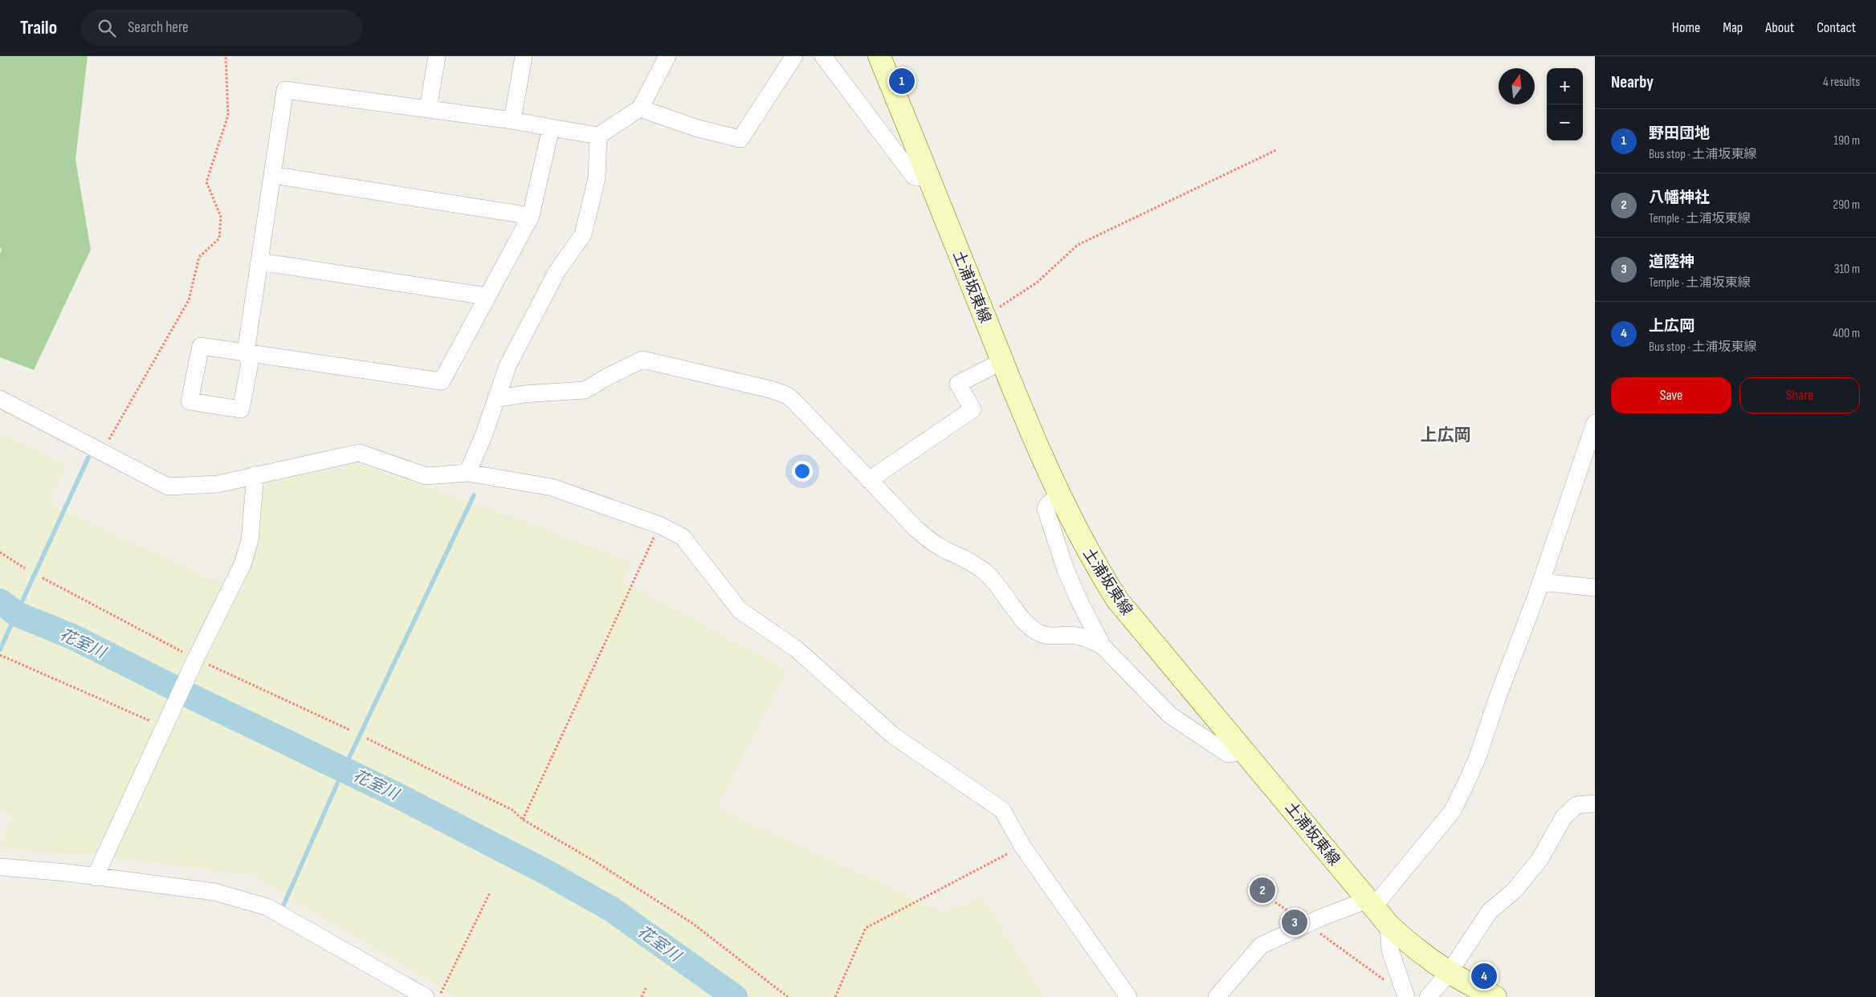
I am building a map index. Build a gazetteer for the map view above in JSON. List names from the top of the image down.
{
  "streets": {
    "main road": ["土浦坂東線"]
  },
  "districts": ["上広岡"],
  "water": ["花室川"],
  "north": "top",
  "page": {
    "header": "Trailo",
    "search": "Search here",
    "nav": [
      "Home",
      "Map",
      "About",
      "Contact"
    ],
    "heading": ["Nearby", "4 results"],
    "pins": [
      "1",
      "2",
      "3",
      "4"
    ],
    "map_buttons": ["+", "−"],
    "list": [
      {
        "mark": "1",
        "name": "野田団地",
        "note": "Bus stop · 土浦坂東線",
        "value": "190 m"
      },
      {
        "mark": "2",
        "name": "八幡神社",
        "note": "Temple · 土浦坂東線",
        "value": "290 m"
      },
      {
        "mark": "3",
        "name": "道陸神",
        "note": "Temple · 土浦坂東線",
        "value": "310 m"
      },
      {
        "mark": "4",
        "name": "上広岡",
        "note": "Bus stop · 土浦坂東線",
        "value": "400 m"
      }
    ],
    "buttons": ["Save", "Share"]
  }
}
